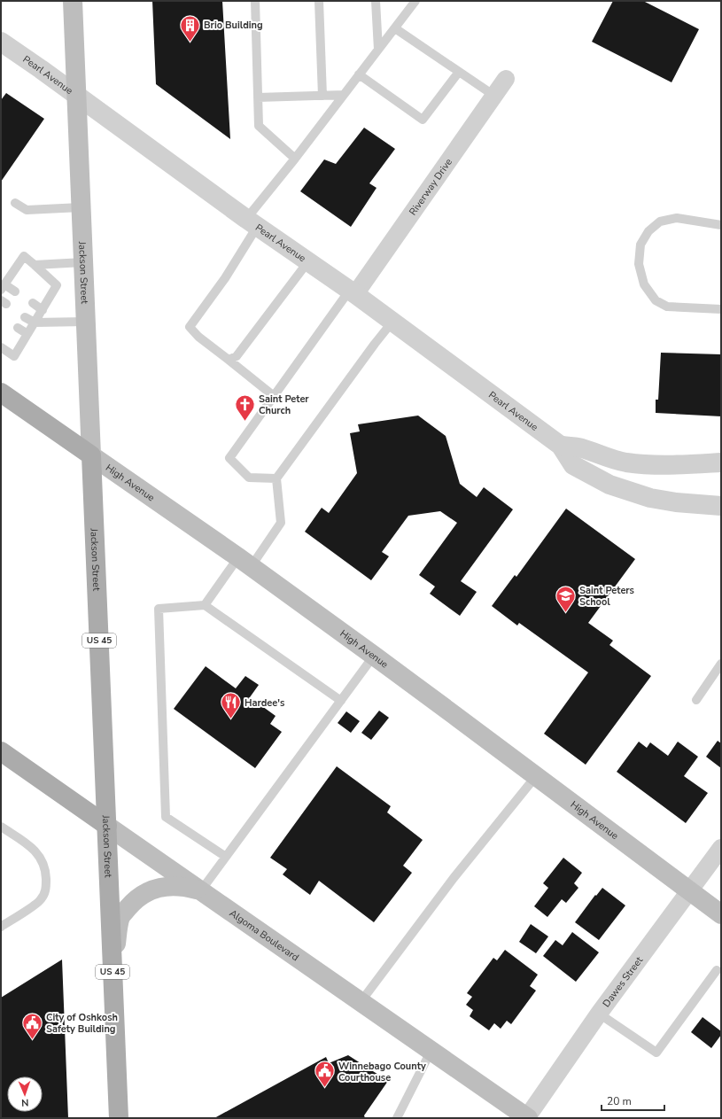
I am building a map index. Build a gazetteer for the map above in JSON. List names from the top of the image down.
{
  "streets": {
    "main road": [
      "Jackson Street",
      "High Avenue",
      "US 45",
      "Algoma Boulevard"
    ],
    "street": ["Pearl Avenue", "Riverway Drive", "Dawes Street"]
  },
  "crossings": [
    ["Pearl Avenue", "Riverway Drive"],
    ["Pearl Avenue", "Jackson Street"],
    ["Jackson Street", "High Avenue"],
    ["Jackson Street", "Algoma Boulevard"],
    ["High Avenue", "Dawes Street"],
    ["Algoma Boulevard", "Dawes Street"]
  ],
  "places": {
    "building": ["Brio Building"],
    "church": ["Saint Peter Church"],
    "school or university": ["Saint Peters School"],
    "restaurant": ["Hardee's"],
    "public building": ["City of Oshkosh Safety Building", "Winnebago County Courthouse"]
  },
  "scale_bar": "20 m",
  "north": "bottom"
}
